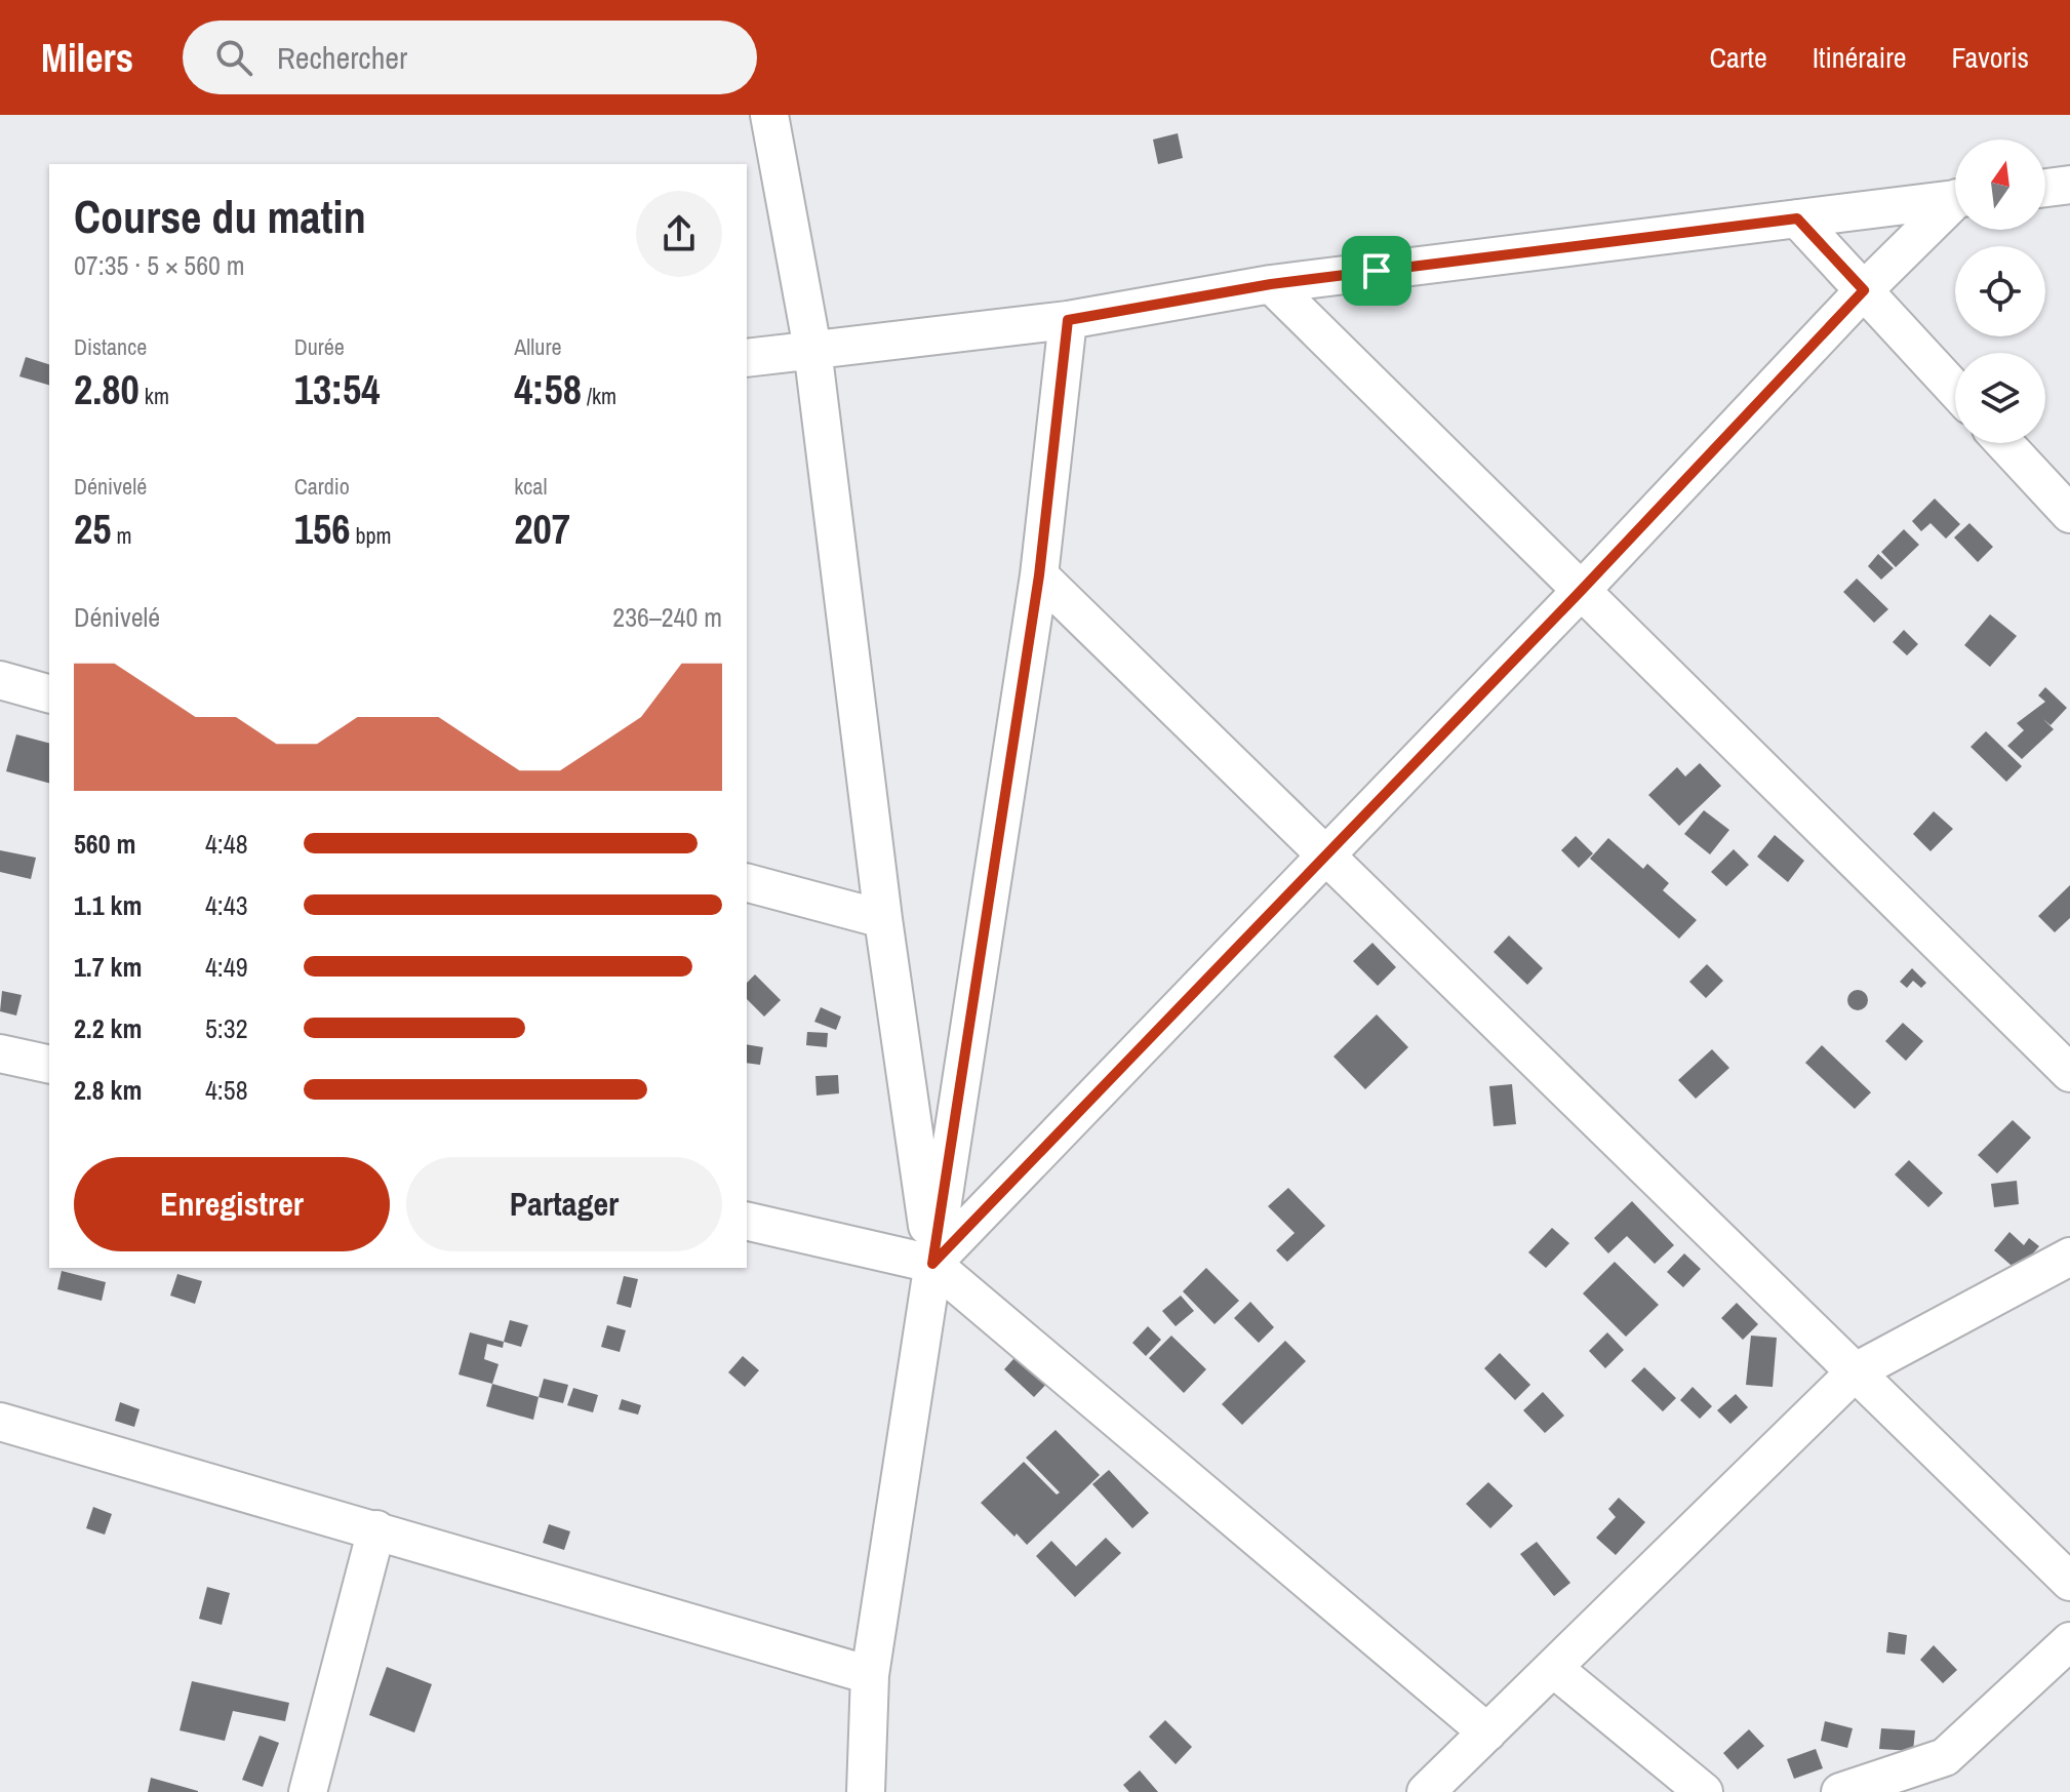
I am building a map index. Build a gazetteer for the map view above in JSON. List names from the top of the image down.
{
  "north": "top",
  "page": {
    "header": "Milers",
    "search": "Rechercher",
    "nav": ["Carte", "Itinéraire", "Favoris"],
    "heading": ["Course du matin", "07:35 · 5 × 560 m"],
    "stats": [
      ["Distance", "2.80 km"],
      ["Durée", "13:54"],
      ["Allure", "4:58 /km"],
      ["Dénivelé", "25 m"],
      ["Cardio", "156 bpm"],
      ["kcal", "207"]
    ],
    "chart": ["Dénivelé", "236–240 m"],
    "list": [
      {
        "name": "560 m",
        "note": "4:48"
      },
      {
        "name": "1.1 km",
        "note": "4:43"
      },
      {
        "name": "1.7 km",
        "note": "4:49"
      },
      {
        "name": "2.2 km",
        "note": "5:32"
      },
      {
        "name": "2.8 km",
        "note": "4:58"
      }
    ],
    "buttons": ["Enregistrer", "Partager"]
  }
}
